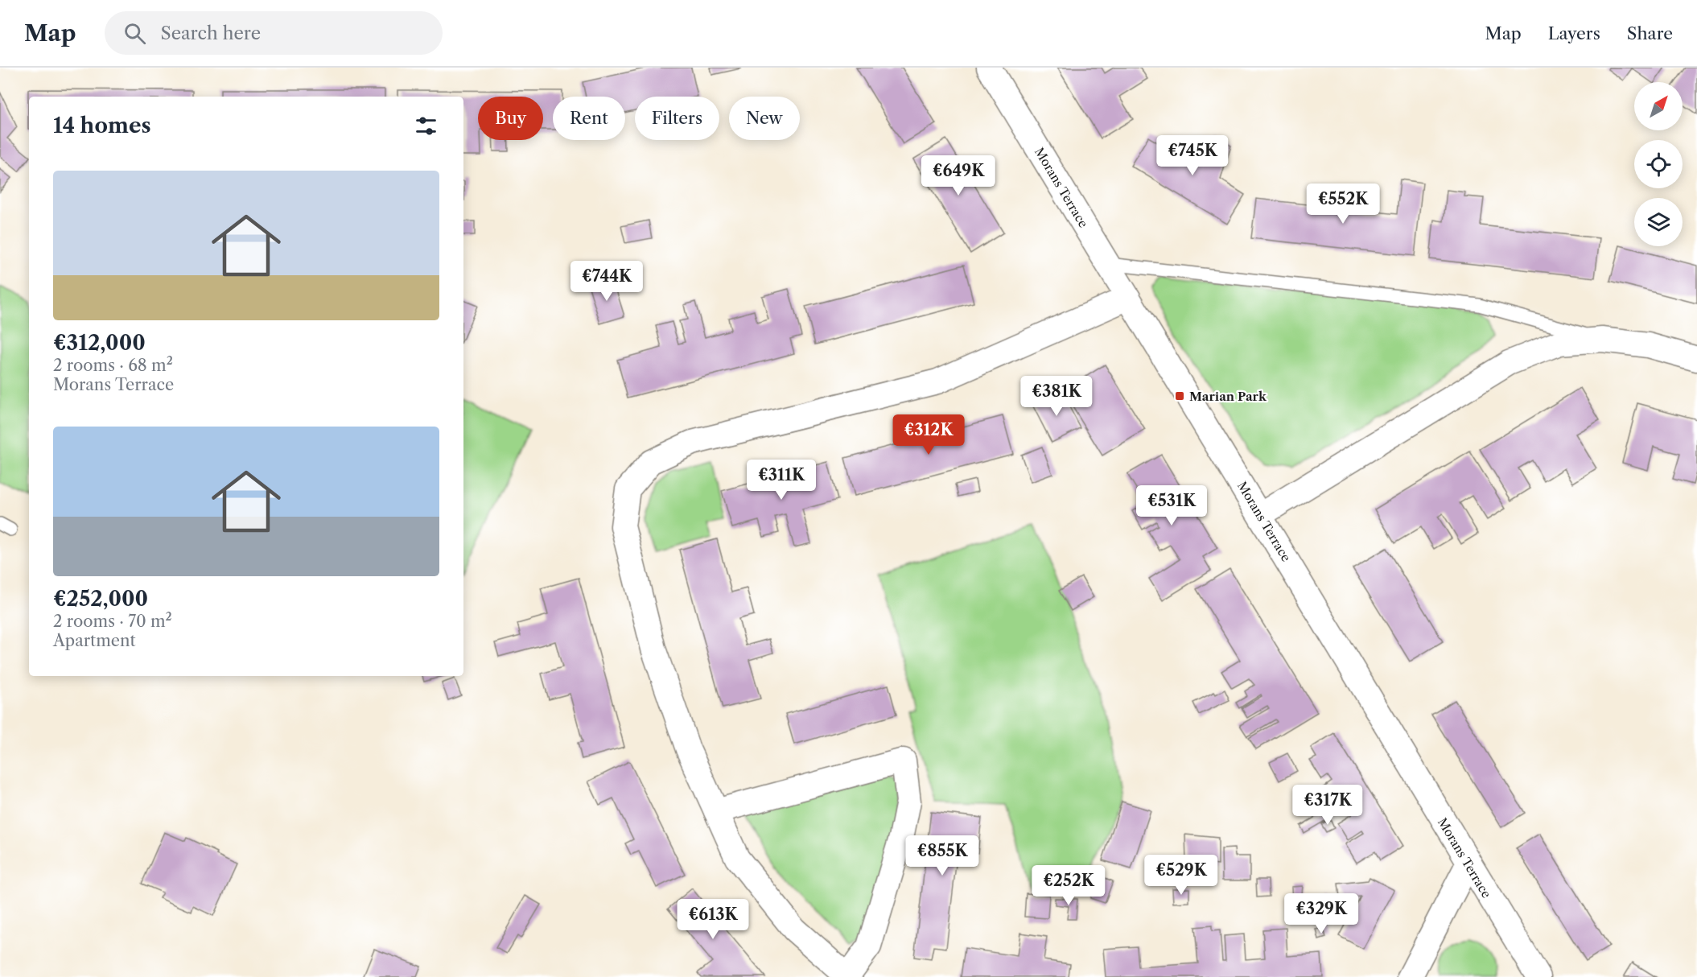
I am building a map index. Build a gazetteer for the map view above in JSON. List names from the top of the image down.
{
  "streets": {
    "street": ["Morans Terrace"]
  },
  "places": {
    "transit": ["Marian Park"]
  },
  "north": "top right",
  "page": {
    "header": "Map",
    "search": "Search here",
    "nav": ["Map", "Layers", "Share"],
    "chip": [
      "Buy",
      "Rent",
      "Filters",
      "New"
    ],
    "heading": "14 homes",
    "price": [
      "€745K",
      "€649K",
      "€552K",
      "€744K",
      "€381K",
      "€312K",
      "€311K",
      "€531K",
      "€317K",
      "€855K",
      "€529K",
      "€252K",
      "€329K",
      "€613K"
    ],
    "list": [
      {
        "name": "€312,000",
        "note": "2 rooms · 68 m² · Morans Terrace"
      },
      {
        "name": "€252,000",
        "note": "2 rooms · 70 m² · Apartment"
      }
    ]
  }
}
